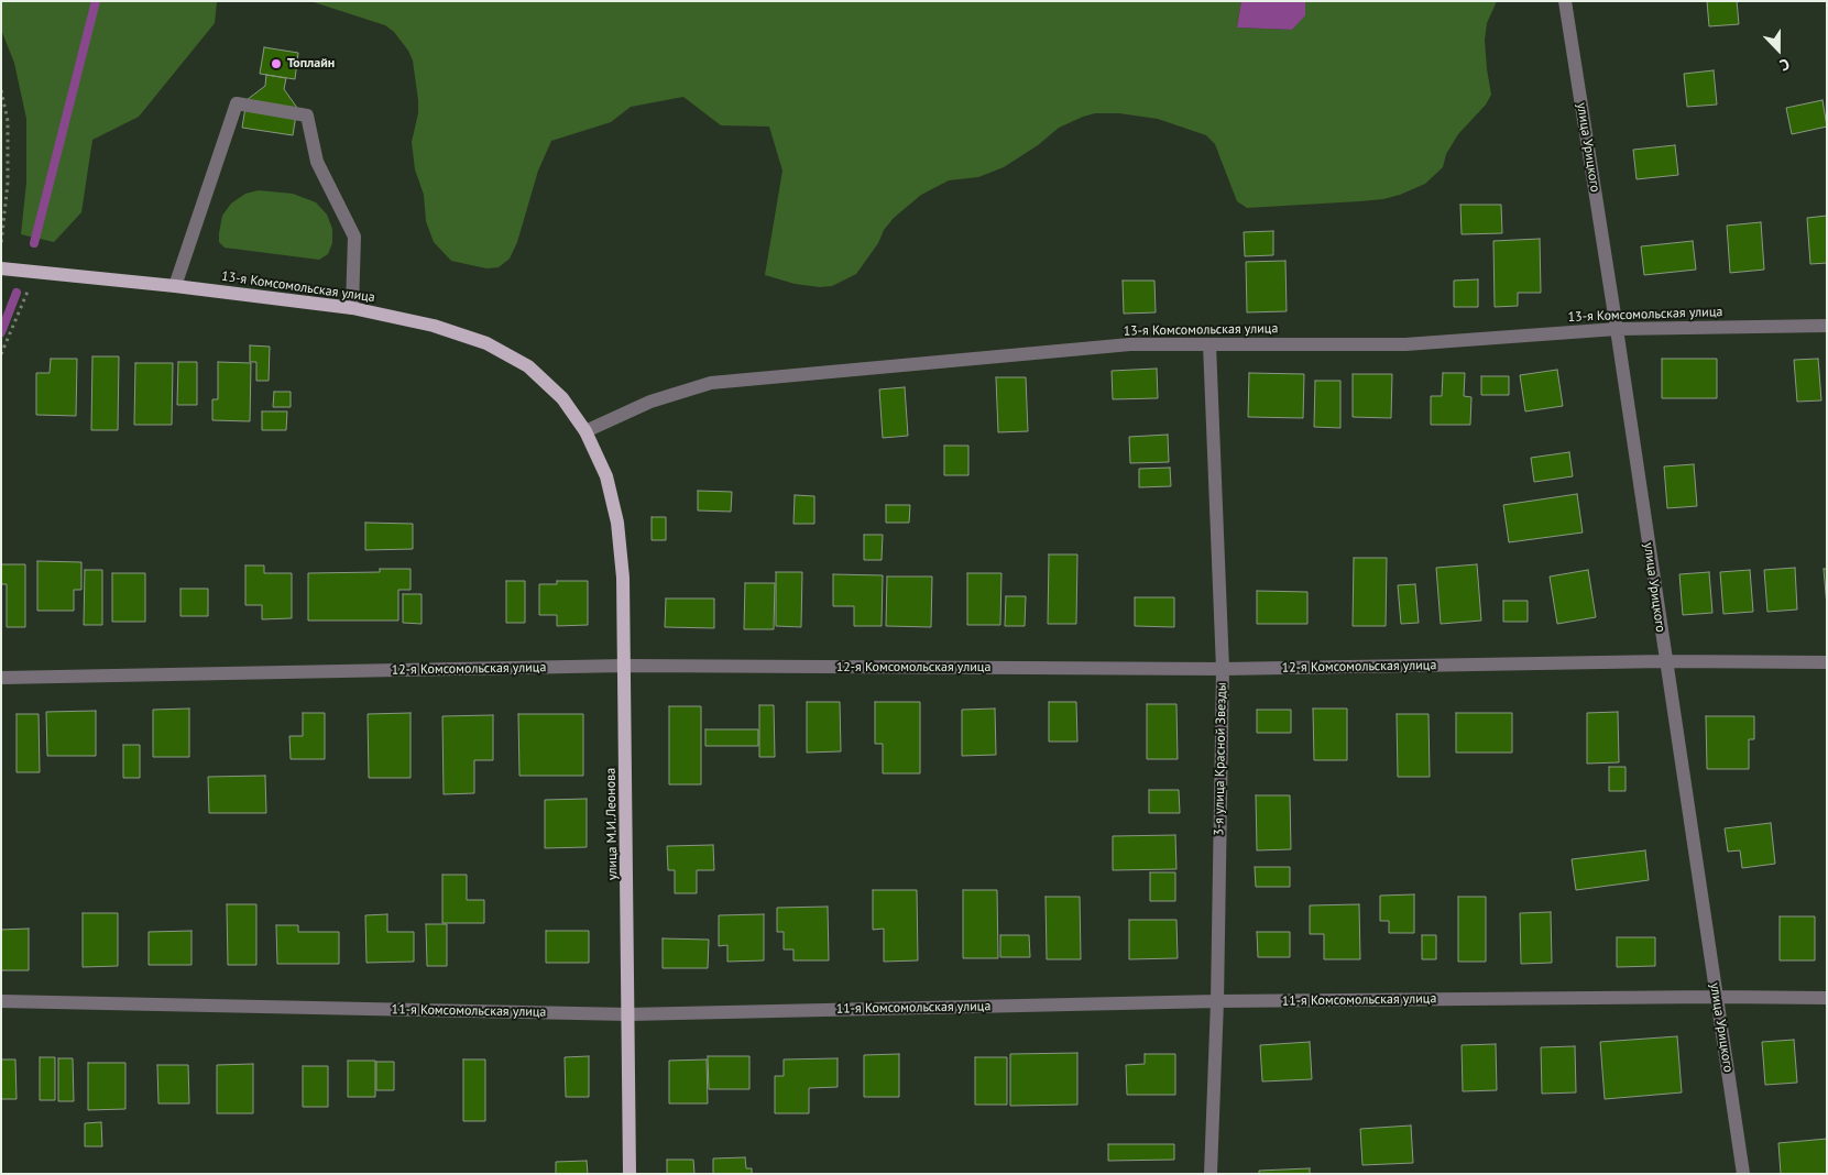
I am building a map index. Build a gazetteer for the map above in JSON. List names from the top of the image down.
{
  "streets": {
    "main road": ["13-я Комсомольская улица", "улица М.И.Леонова"],
    "street": [
      "улица Урицкого",
      "12-я Комсомольская улица",
      "3-я улица Красной Звезды",
      "11-я Комсомольская улица"
    ]
  },
  "crossings": [
    ["улица Урицкого", "13-я Комсомольская улица"],
    ["улица Урицкого", "12-я Комсомольская улица"],
    ["улица Урицкого", "11-я Комсомольская улица"],
    ["13-я Комсомольская улица", "3-я улица Красной Звезды"],
    ["13-я Комсомольская улица", "улица М.И.Леонова"],
    ["12-я Комсомольская улица", "3-я улица Красной Звезды"],
    ["12-я Комсомольская улица", "улица М.И.Леонова"],
    ["3-я улица Красной Звезды", "11-я Комсомольская улица"],
    ["улица М.И.Леонова", "11-я Комсомольская улица"]
  ],
  "places": ["Топлайн"],
  "north": "bottom"
}
